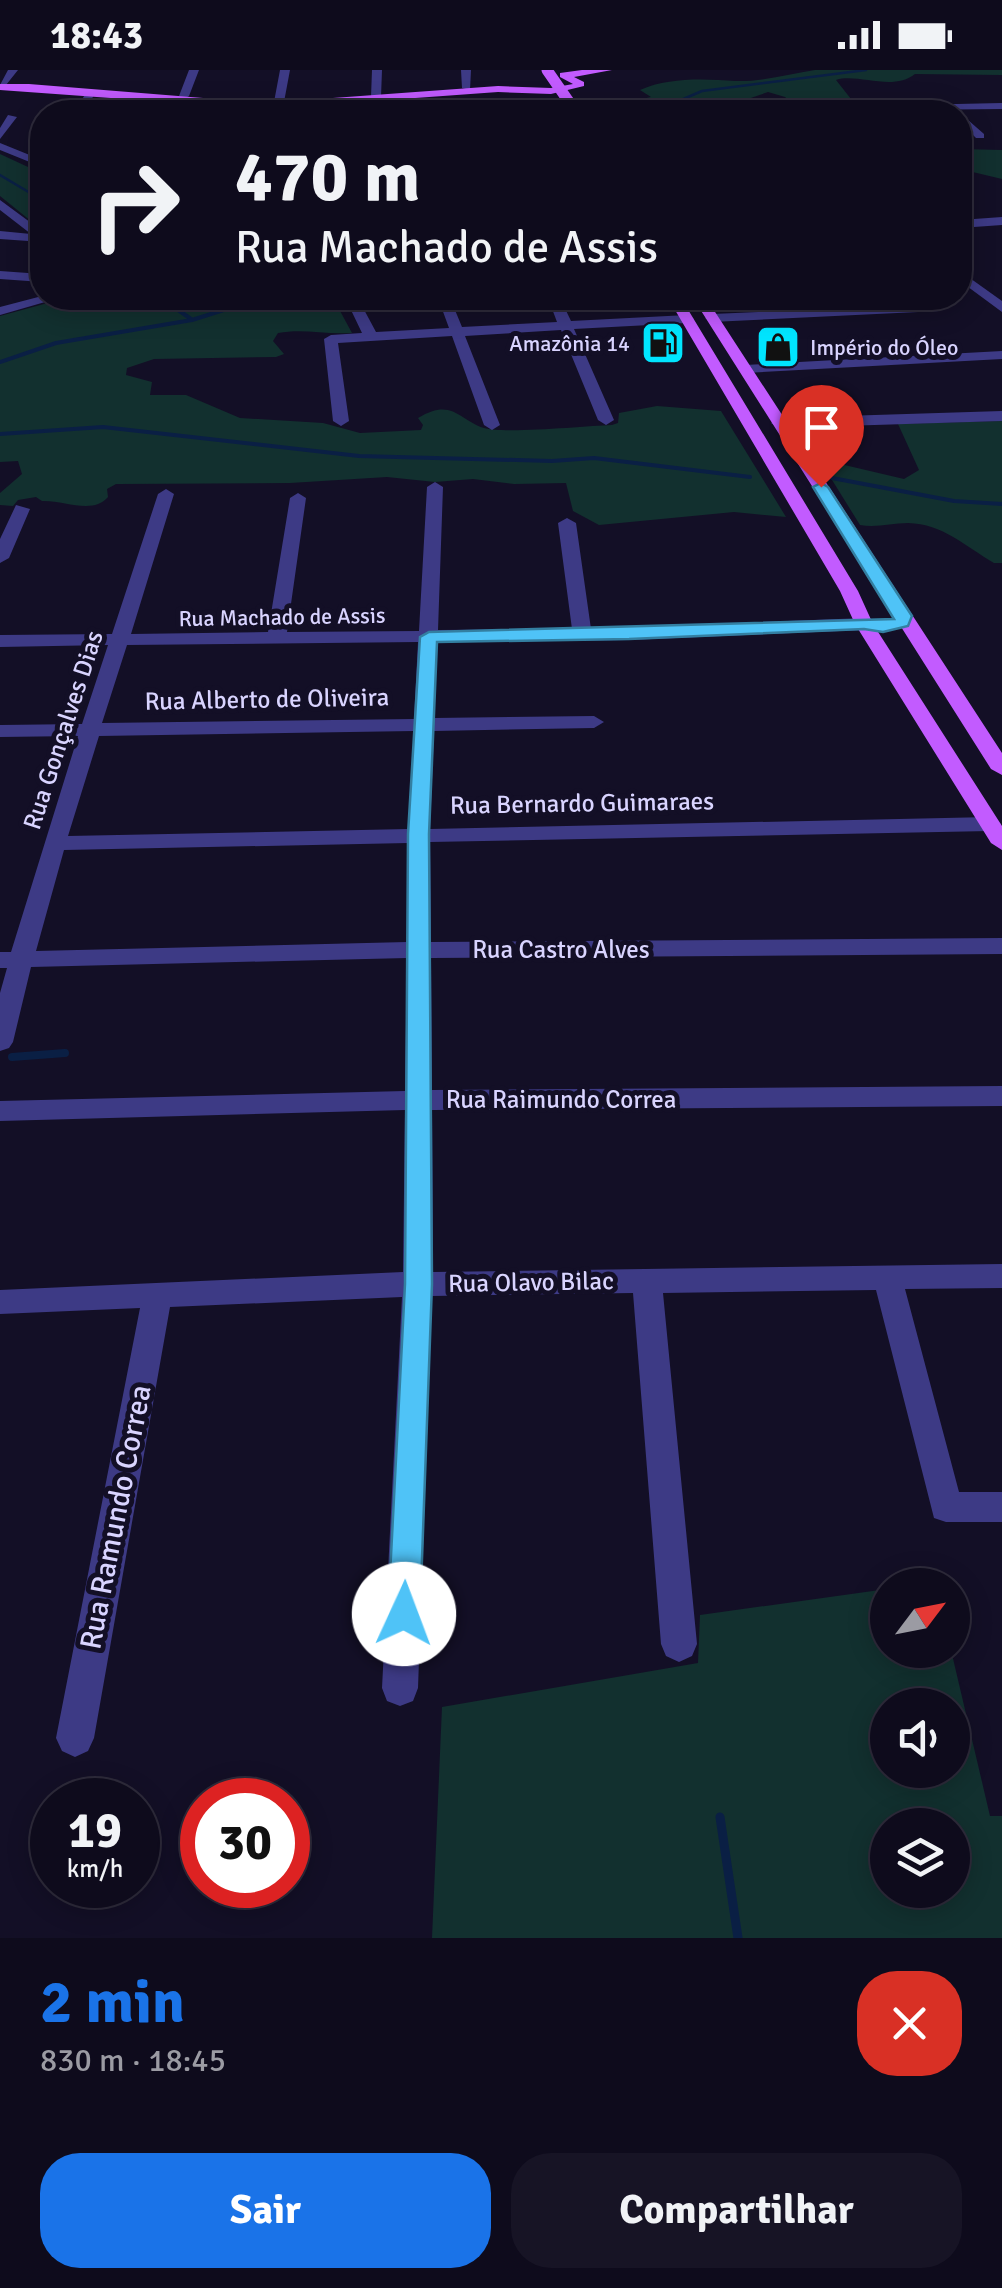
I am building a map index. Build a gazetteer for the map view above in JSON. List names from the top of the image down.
{
  "streets": {
    "street": [
      "Rua Machado de Assis",
      "Rua Alberto de Oliveira",
      "Rua Gonçalves Dias",
      "Rua Bernardo Guimaraes",
      "Rua Castro Alves",
      "Rua Raimundo Correa",
      "Rua Olavo Bilac",
      "Rua Ramundo Correa"
    ]
  },
  "crossings": [
    ["Rua Machado de Assis", "Rua Gonçalves Dias"],
    ["Rua Alberto de Oliveira", "Rua Gonçalves Dias"],
    ["Rua Gonçalves Dias", "Rua Bernardo Guimaraes"],
    ["Rua Gonçalves Dias", "Rua Castro Alves"],
    ["Rua Olavo Bilac", "Rua Ramundo Correa"]
  ],
  "places": {
    "fuel station": ["Amazônia 14"],
    "shop": ["Império do Óleo"]
  },
  "north": "top right",
  "page": {
    "status": "18:43",
    "turn": ["470 m", "Rua Machado de Assis"],
    "speed": "19 km/h",
    "limit": "30",
    "heading": ["2 min", "830 m · 18:45"],
    "buttons": ["Sair", "Compartilhar"]
  }
}
